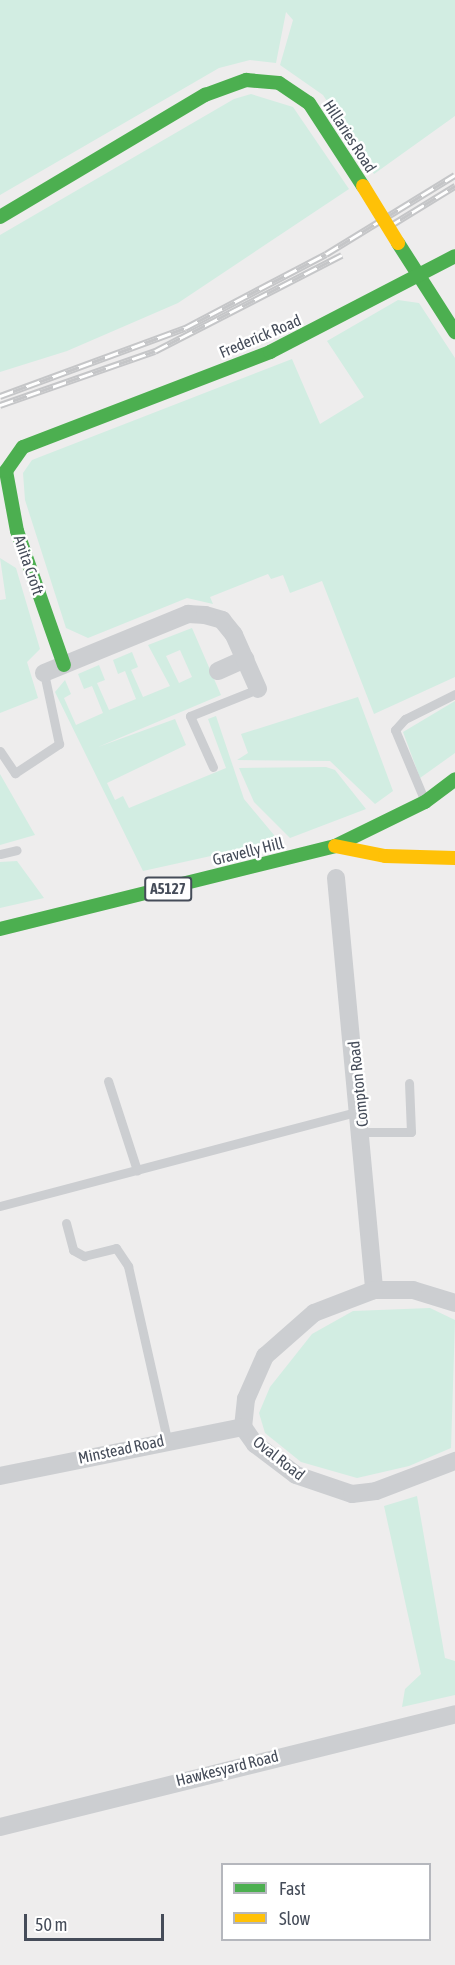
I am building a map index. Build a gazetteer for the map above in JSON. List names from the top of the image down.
{
  "streets": {
    "street": [
      "Hillaries Road",
      "Frederick Road",
      "Anita Croft",
      "Gravelly Hill",
      "A5127",
      "Compton Road",
      "Minstead Road",
      "Oval Road",
      "Hawkesyard Road"
    ]
  },
  "crossings": [
    ["Hillaries Road", "Frederick Road"],
    ["Frederick Road", "Anita Croft"],
    ["Compton Road", "Oval Road"],
    ["Minstead Road", "Oval Road"]
  ],
  "legend": ["Fast", "Slow"],
  "scale_bar": "50 m"
}
